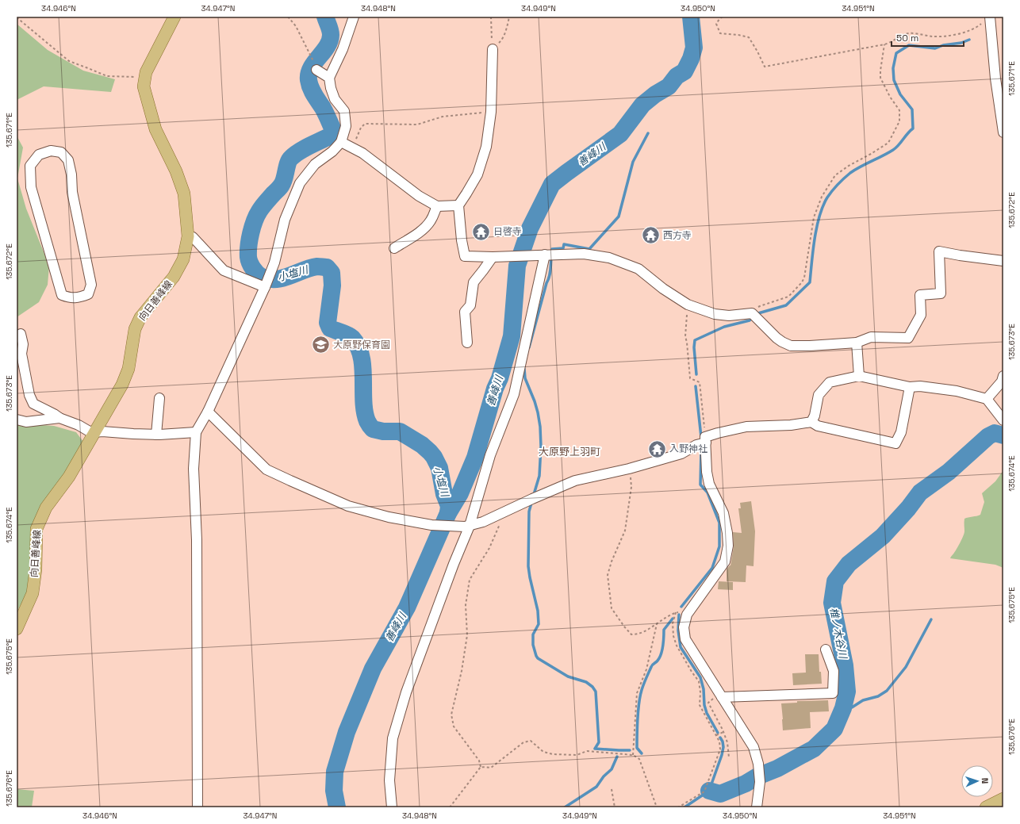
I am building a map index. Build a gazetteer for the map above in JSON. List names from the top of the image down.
{
  "streets": {
    "main road": ["向日善峰線"]
  },
  "districts": ["大原野上羽町"],
  "water": ["善峰川", "小塩川", "椎ノ木谷川"],
  "places": {
    "temple": ["日啓寺", "西方寺", "入野神社"],
    "school or university": ["大原野保育園"]
  },
  "scale_bar": "50 m",
  "north": "right",
  "coordinates": [
    "34.946°N",
    "34.947°N",
    "34.948°N",
    "34.949°N",
    "34.950°N",
    "34.951°N",
    "135.671°E",
    "135.672°E",
    "135.673°E",
    "135.674°E",
    "135.675°E",
    "135.676°E"
  ]
}
